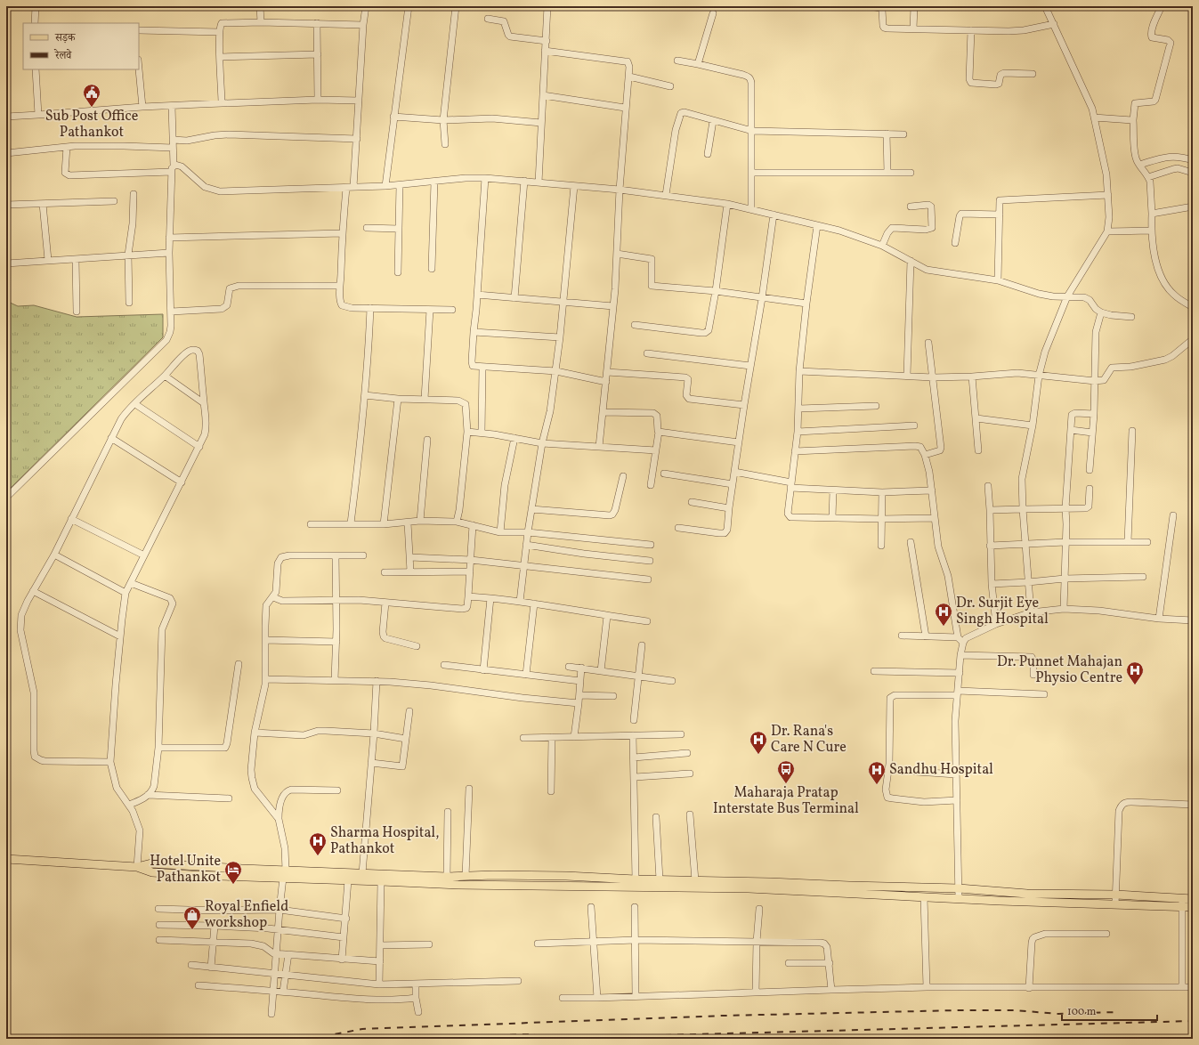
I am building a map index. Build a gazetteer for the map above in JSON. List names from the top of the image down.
{
  "places": {
    "public building": ["Sub Post Office Pathankot"],
    "hospital": [
      "Dr. Surjit Eye Singh Hospital",
      "Dr. Punnet Mahajan Physio Centre",
      "Dr. Rana's Care N Cure",
      "Sandhu Hospital",
      "Sharma Hospital, Pathankot"
    ],
    "bus stop": ["Maharaja Pratap Interstate Bus Terminal"],
    "hotel": ["Hotel Unite Pathankot"],
    "shop": ["Royal Enfield workshop"]
  },
  "legend": ["सड़क", "रेलवे"],
  "scale_bar": "100 m"
}
